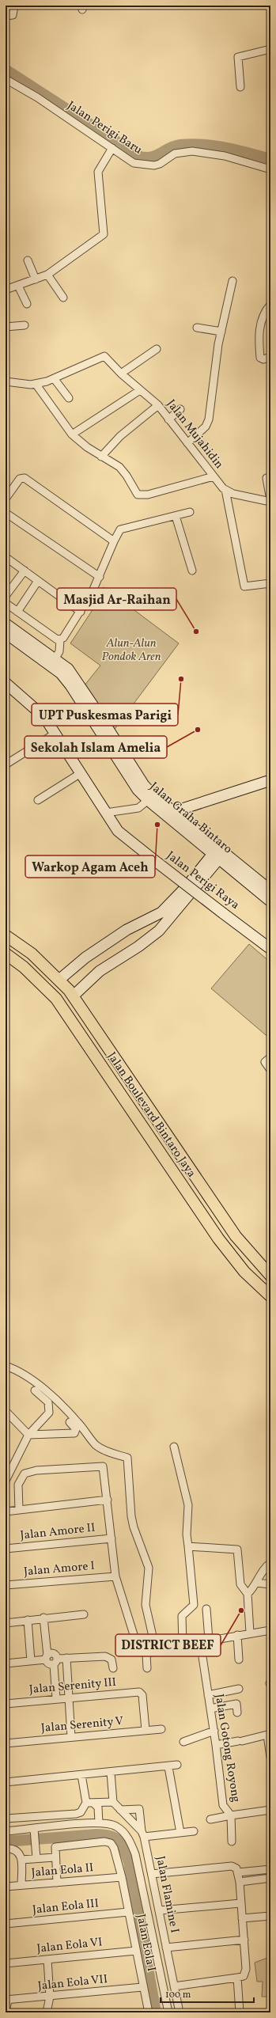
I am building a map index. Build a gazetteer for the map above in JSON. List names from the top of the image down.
{
  "streets": {
    "main road": ["Jalan Boulevard Bintaro Jaya"],
    "street": [
      "Jalan Perigi Baru",
      "Jalan Mujahidin",
      "Jalan Graha Bintaro",
      "Jalan Perigi Raya",
      "Jalan Amore II",
      "Jalan Amore I",
      "Jalan Serenity III",
      "Jalan Serenity V",
      "Jalan Gotong Royong",
      "Jalan Eola II",
      "Jalan Flamine I",
      "Jalan Eola III",
      "Jalan Eola I",
      "Jalan Eola VI",
      "Jalan Eola VII"
    ]
  },
  "crossings": [
    ["Jalan Serenity III", "Jalan Serenity V"],
    ["Jalan Eola II", "Jalan Eola I"],
    ["Jalan Eola III", "Jalan Eola I"],
    ["Jalan Eola I", "Jalan Eola VI"],
    ["Jalan Eola I", "Jalan Eola VII"]
  ],
  "parks": ["Alun-Alun Pondok Aren"],
  "places": [
    "Masjid Ar-Raihan",
    "UPT Puskesmas Parigi",
    "Sekolah Islam Amelia",
    "Warkop Agam Aceh",
    "DISTRICT BEEF"
  ],
  "scale_bar": "100 m"
}
